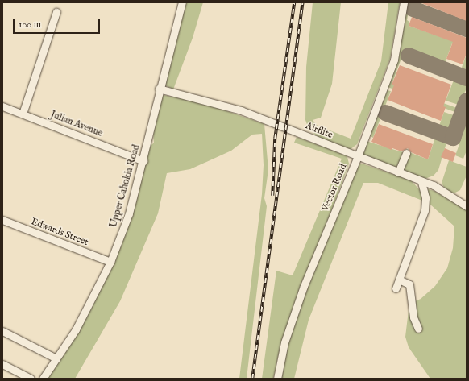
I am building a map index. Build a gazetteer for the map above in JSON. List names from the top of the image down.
{
  "streets": {
    "street": [
      "Julian Avenue",
      "Airflite",
      "Upper Cahokia Road",
      "Vector Road",
      "Edwards Street"
    ]
  },
  "crossings": [
    ["Julian Avenue", "Upper Cahokia Road"],
    ["Airflite", "Upper Cahokia Road"],
    ["Airflite", "Vector Road"],
    ["Upper Cahokia Road", "Edwards Street"]
  ],
  "scale_bar": "100 m"
}
